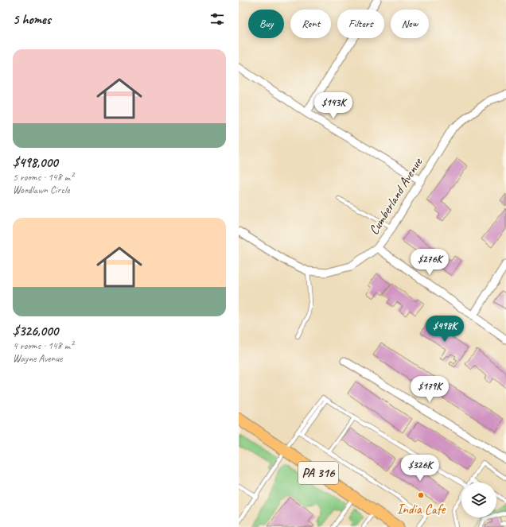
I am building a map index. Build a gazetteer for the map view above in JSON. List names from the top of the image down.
{
  "streets": {
    "main road": ["PA 316"],
    "street": ["Cumberland Avenue"]
  },
  "places": ["India Cafe"],
  "page": {
    "heading": "5 homes",
    "chip": [
      "Buy",
      "Rent",
      "Filters",
      "New"
    ],
    "list": [
      {
        "name": "$498,000",
        "note": "5 rooms · 148 m² · Woodlawn Circle"
      },
      {
        "name": "$326,000",
        "note": "4 rooms · 148 m² · Wayne Avenue"
      }
    ],
    "price": [
      "$143K",
      "$276K",
      "$498K",
      "$179K",
      "$326K"
    ]
  }
}
